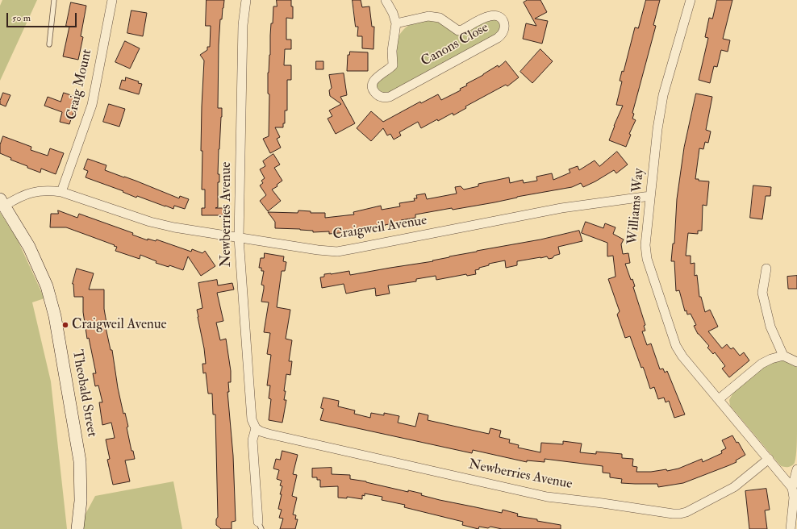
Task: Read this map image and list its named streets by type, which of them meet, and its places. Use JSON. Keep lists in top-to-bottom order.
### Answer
{
  "streets": {
    "street": [
      "Canons Close",
      "Craig Mount",
      "Williams Way",
      "Newberries Avenue",
      "Craigweil Avenue",
      "Theobald Street"
    ]
  },
  "crossings": [
    ["Craig Mount", "Craigweil Avenue"],
    ["Williams Way", "Newberries Avenue"],
    ["Williams Way", "Craigweil Avenue"],
    ["Newberries Avenue", "Craigweil Avenue"],
    ["Craigweil Avenue", "Theobald Street"]
  ],
  "places": ["Craigweil Avenue"],
  "scale_bar": "50 m"
}
